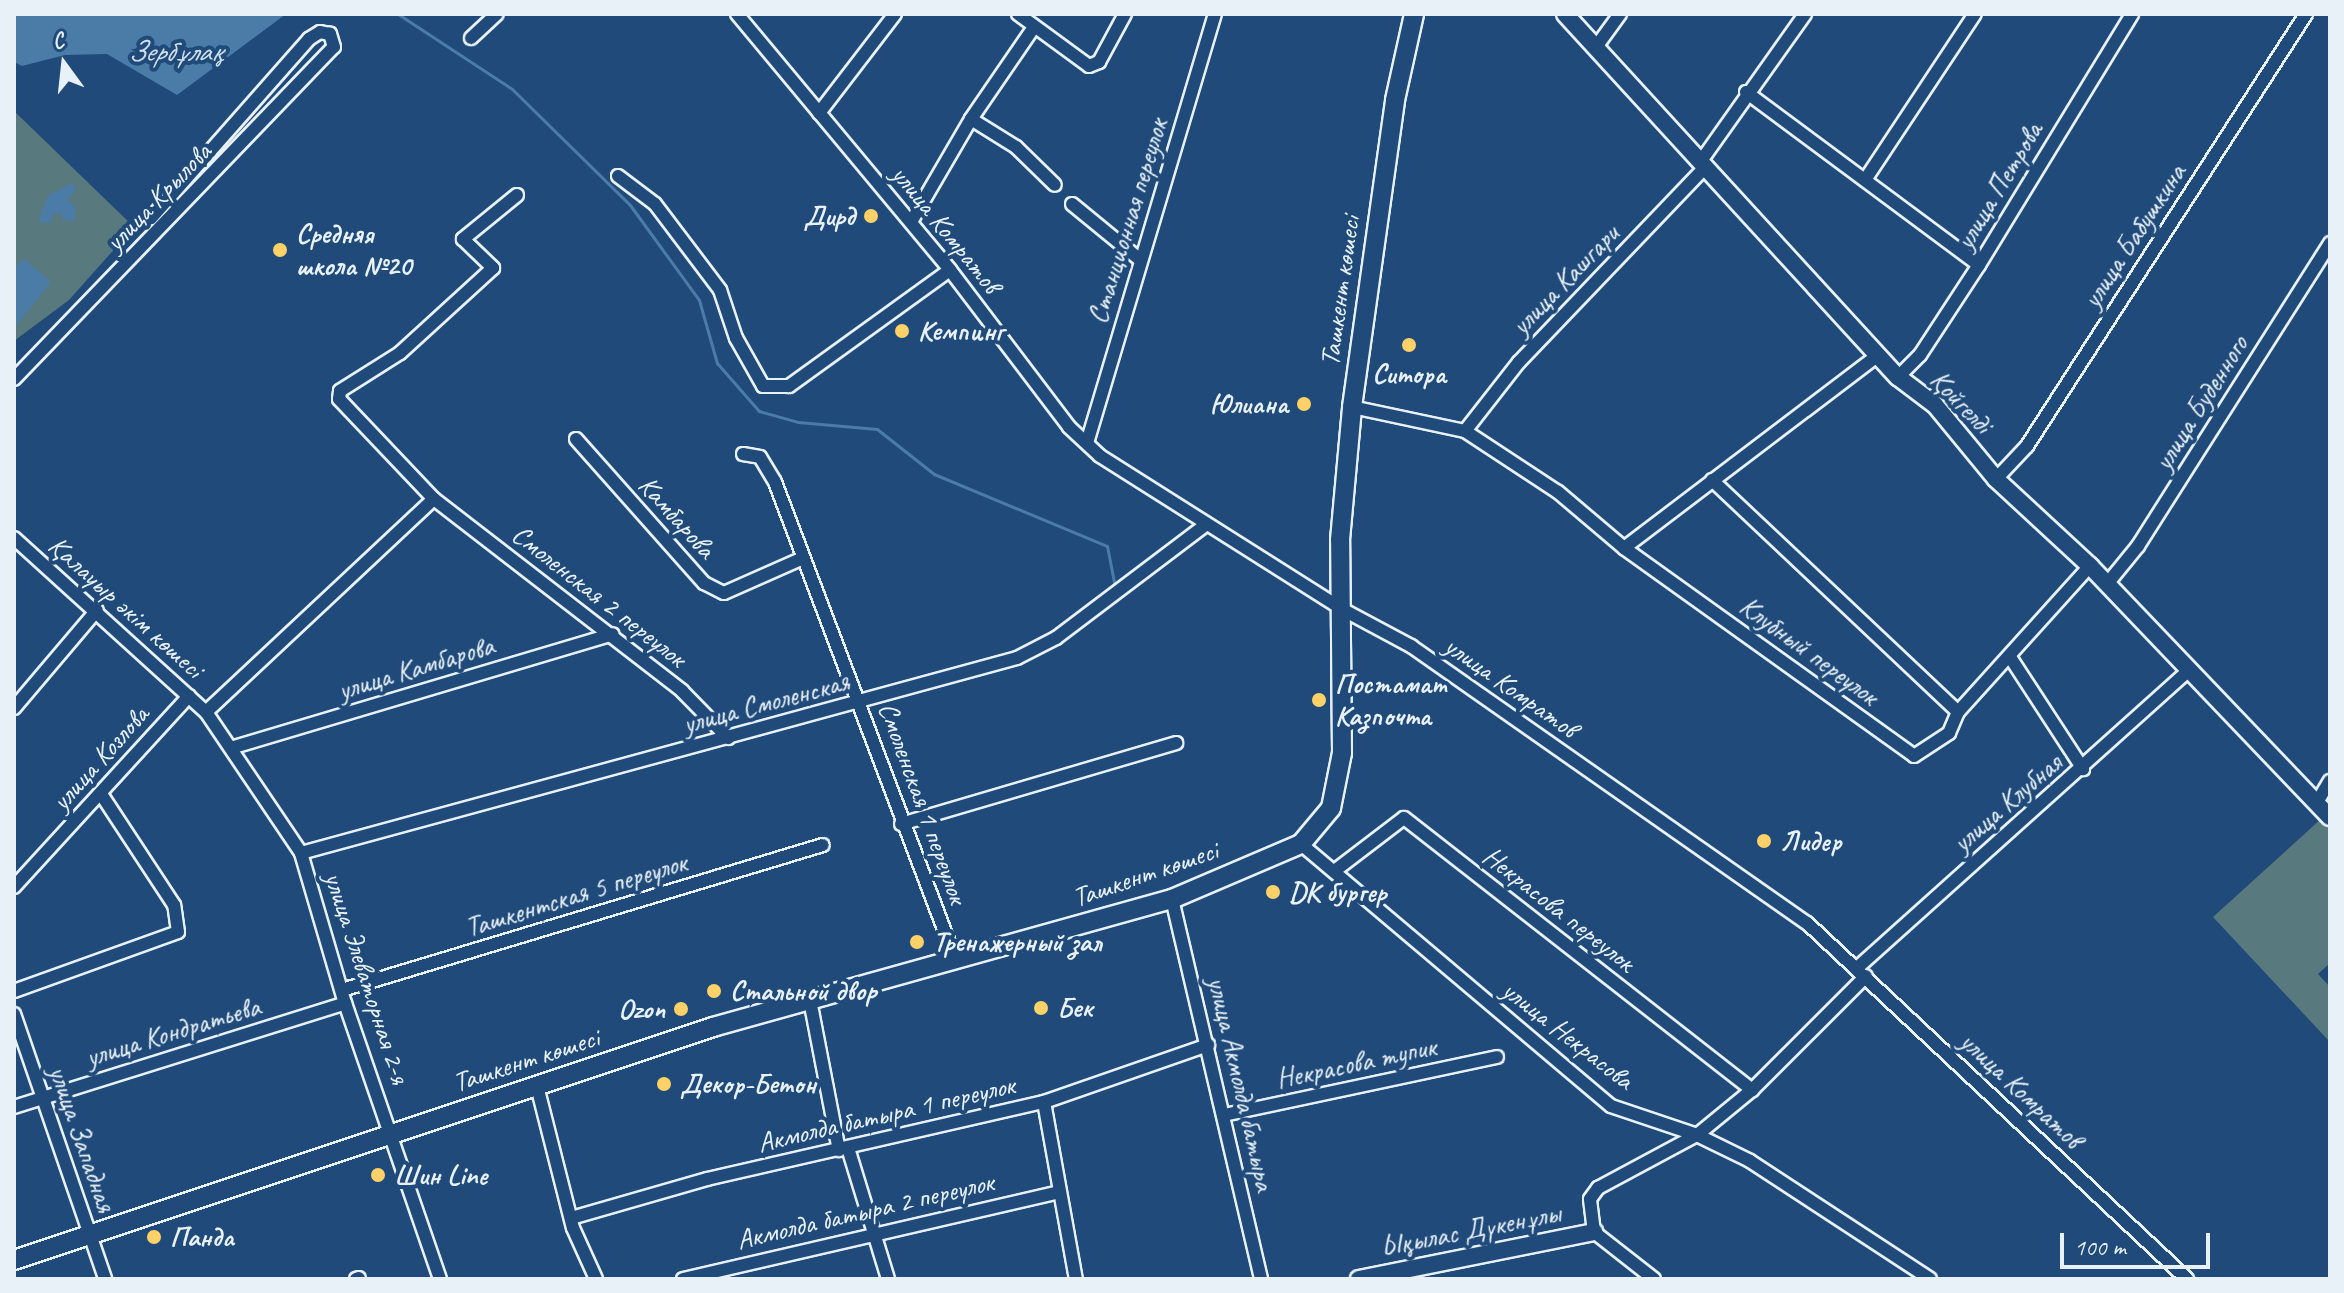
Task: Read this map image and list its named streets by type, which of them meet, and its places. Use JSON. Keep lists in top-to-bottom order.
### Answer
{
  "streets": {
    "main road": ["Ташкент көшесі"],
    "street": [
      "улица Петрова",
      "улица Крылова",
      "Станционная переулок",
      "улица Комратов",
      "улица Бабушкина",
      "улица Кашгари",
      "Қойгелді",
      "улица Буденного",
      "Камбарова",
      "Смоленская 2 переулок",
      "Қалауыр әкім көшесі",
      "Клубный переулок",
      "улица Камбарова",
      "улица Смоленская",
      "улица Козлова",
      "Смоленская 1 переулок",
      "улица Клубная",
      "Ташкентская 5 переулок",
      "Некрасова переулок",
      "улица Элеваторная 2-я",
      "улица Кондратьева",
      "улица Некрасова",
      "Некрасова тупик",
      "улица Акмолда батыра",
      "Акмолда батыра 1 переулок",
      "улица Западная",
      "Акмолда батыра 2 переулок",
      "Ықылас Дүкенұлы"
    ]
  },
  "crossings": [
    ["улица Петрова", "Қойгелді"],
    ["Станционная переулок", "улица Комратов"],
    ["улица Комратов", "Ташкент көшесі"],
    ["улица Комратов", "улица Смоленская"],
    ["улица Комратов", "улица Клубная"],
    ["улица Бабушкина", "Қойгелді"],
    ["улица Кашгари", "Қойгелді"],
    ["улица Кашгари", "Клубный переулок"],
    ["Ташкент көшесі", "Клубный переулок"],
    ["Ташкент көшесі", "Смоленская 1 переулок"],
    ["Ташкент көшесі", "улица Элеваторная 2-я"],
    ["Ташкент көшесі", "улица Некрасова"],
    ["Ташкент көшесі", "улица Акмолда батыра"],
    ["Ташкент көшесі", "улица Западная"],
    ["Қойгелді", "улица Буденного"],
    ["Қойгелді", "Клубный переулок"],
    ["Қойгелді", "улица Клубная"],
    ["Камбарова", "Смоленская 1 переулок"],
    ["Смоленская 2 переулок", "улица Камбарова"],
    ["Смоленская 2 переулок", "улица Смоленская"],
    ["Қалауыр әкім көшесі", "улица Козлова"],
    ["Қалауыр әкім көшесі", "улица Элеваторная 2-я"],
    ["улица Камбарова", "улица Элеваторная 2-я"],
    ["улица Смоленская", "Смоленская 1 переулок"],
    ["улица Смоленская", "улица Элеваторная 2-я"],
    ["улица Клубная", "Некрасова переулок"],
    ["улица Клубная", "улица Некрасова"],
    ["улица Клубная", "Ықылас Дүкенұлы"],
    ["Ташкентская 5 переулок", "улица Элеваторная 2-я"],
    ["Ташкентская 5 переулок", "улица Кондратьева"],
    ["Некрасова переулок", "улица Некрасова"],
    ["улица Элеваторная 2-я", "улица Кондратьева"],
    ["улица Кондратьева", "улица Западная"],
    ["Некрасова тупик", "улица Акмолда батыра"],
    ["улица Акмолда батыра", "Акмолда батыра 1 переулок"]
  ],
  "water": ["Зербұлақ"],
  "places": [
    "Дирд",
    "Средняя школа №20",
    "Кемпинг",
    "Ситора",
    "Юлиана",
    "Постамат Казпочта",
    "Лидер",
    "DK бургер",
    "Тренажерный зал",
    "Стальной двор",
    "Бек",
    "Ozon",
    "Декор-Бетон",
    "Шин Line",
    "Панда"
  ],
  "scale_bar": "100 m",
  "north": "top"
}
